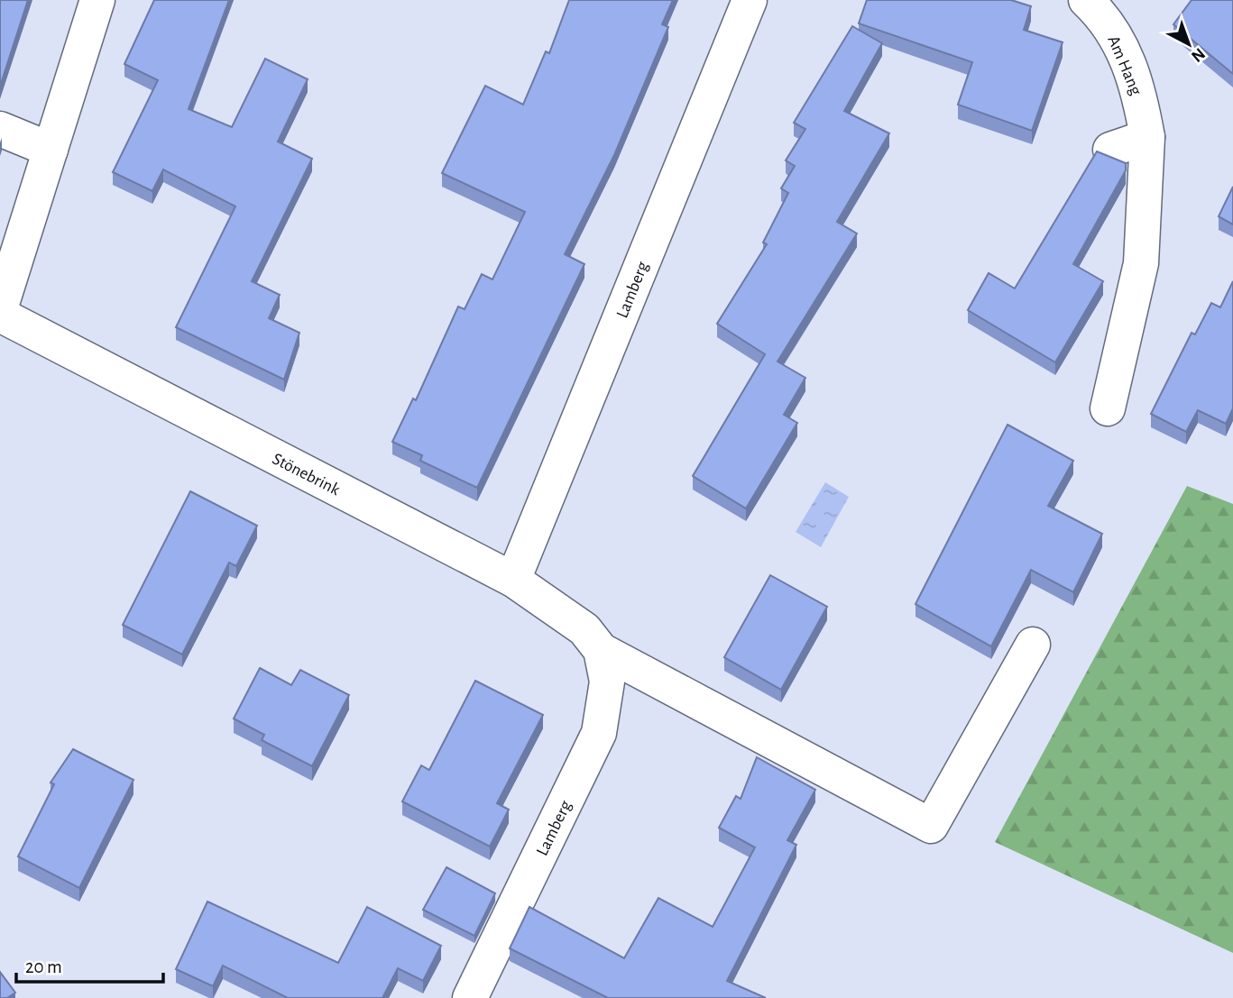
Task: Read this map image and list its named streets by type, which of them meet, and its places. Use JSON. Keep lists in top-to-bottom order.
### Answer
{
  "streets": {
    "street": ["Am Hang", "Lamberg", "Stönebrink"]
  },
  "crossings": [
    ["Lamberg", "Stönebrink"]
  ],
  "scale_bar": "20 m",
  "north": "bottom right"
}
